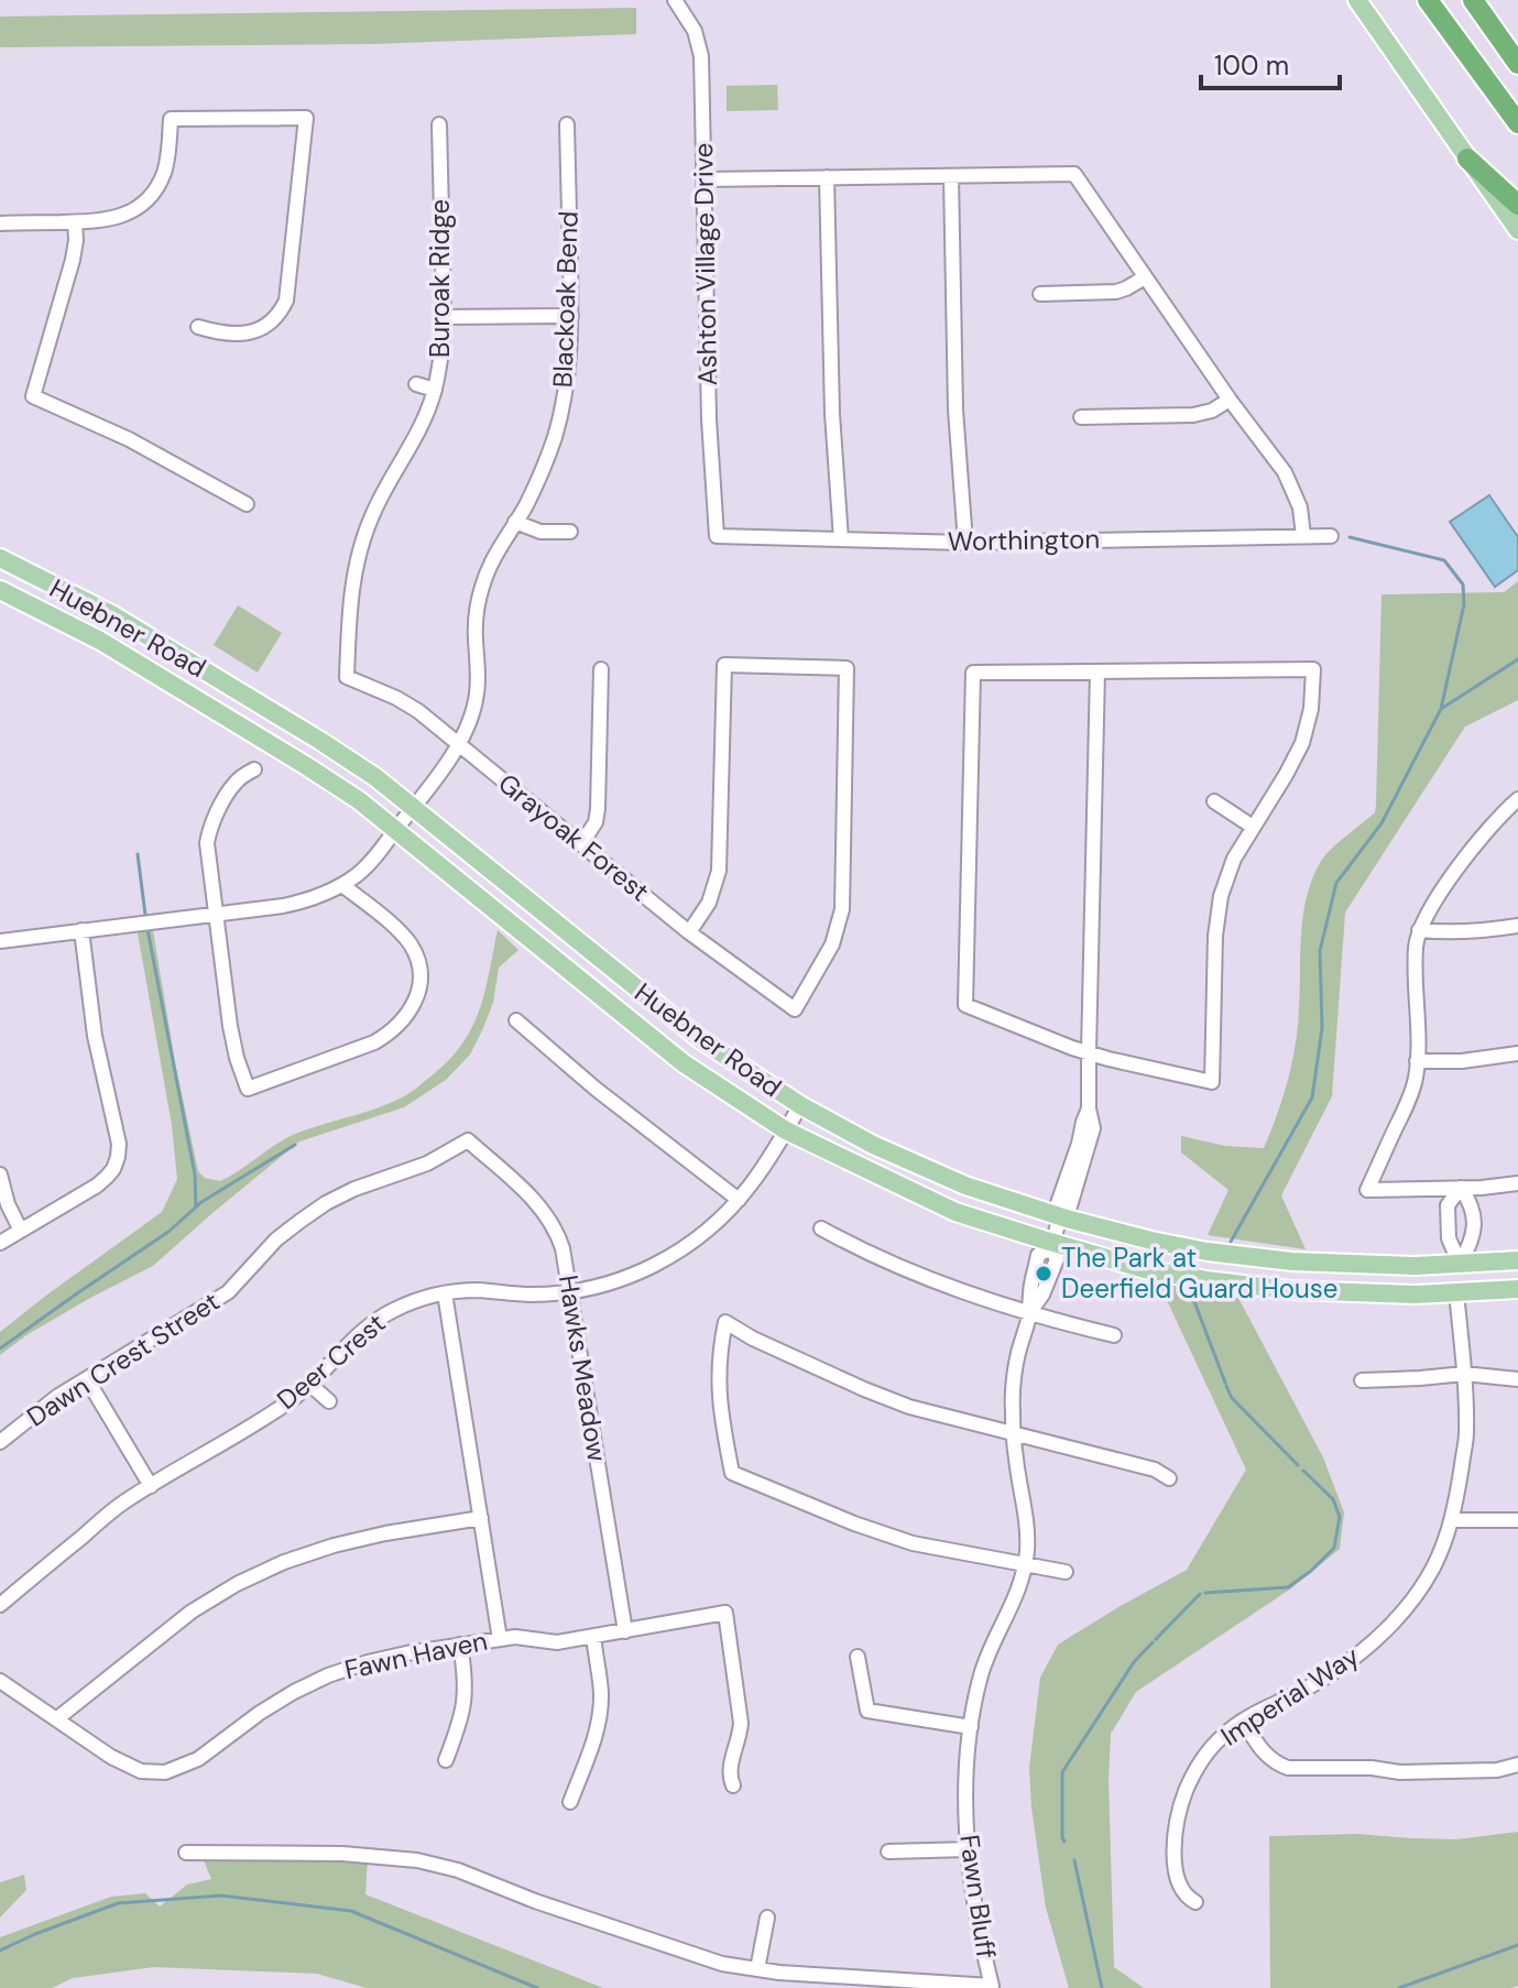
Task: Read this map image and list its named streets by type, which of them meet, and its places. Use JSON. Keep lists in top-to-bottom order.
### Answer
{
  "streets": {
    "main road": ["Huebner Road"],
    "street": [
      "Ashton Village Drive",
      "Buroak Ridge",
      "Blackoak Bend",
      "Worthington",
      "Grayoak Forest",
      "Dawn Crest Street",
      "Deer Crest",
      "Hawks Meadow",
      "Fawn Haven",
      "Imperial Way",
      "Fawn Bluff"
    ]
  },
  "crossings": [
    ["Ashton Village Drive", "Worthington"],
    ["Buroak Ridge", "Grayoak Forest"],
    ["Blackoak Bend", "Huebner Road"],
    ["Blackoak Bend", "Grayoak Forest"],
    ["Huebner Road", "Deer Crest"],
    ["Huebner Road", "Imperial Way"],
    ["Huebner Road", "Fawn Bluff"],
    ["Dawn Crest Street", "Hawks Meadow"],
    ["Deer Crest", "Hawks Meadow"],
    ["Hawks Meadow", "Fawn Haven"]
  ],
  "places": ["The Park at Deerfield Guard House"],
  "scale_bar": "100 m"
}
